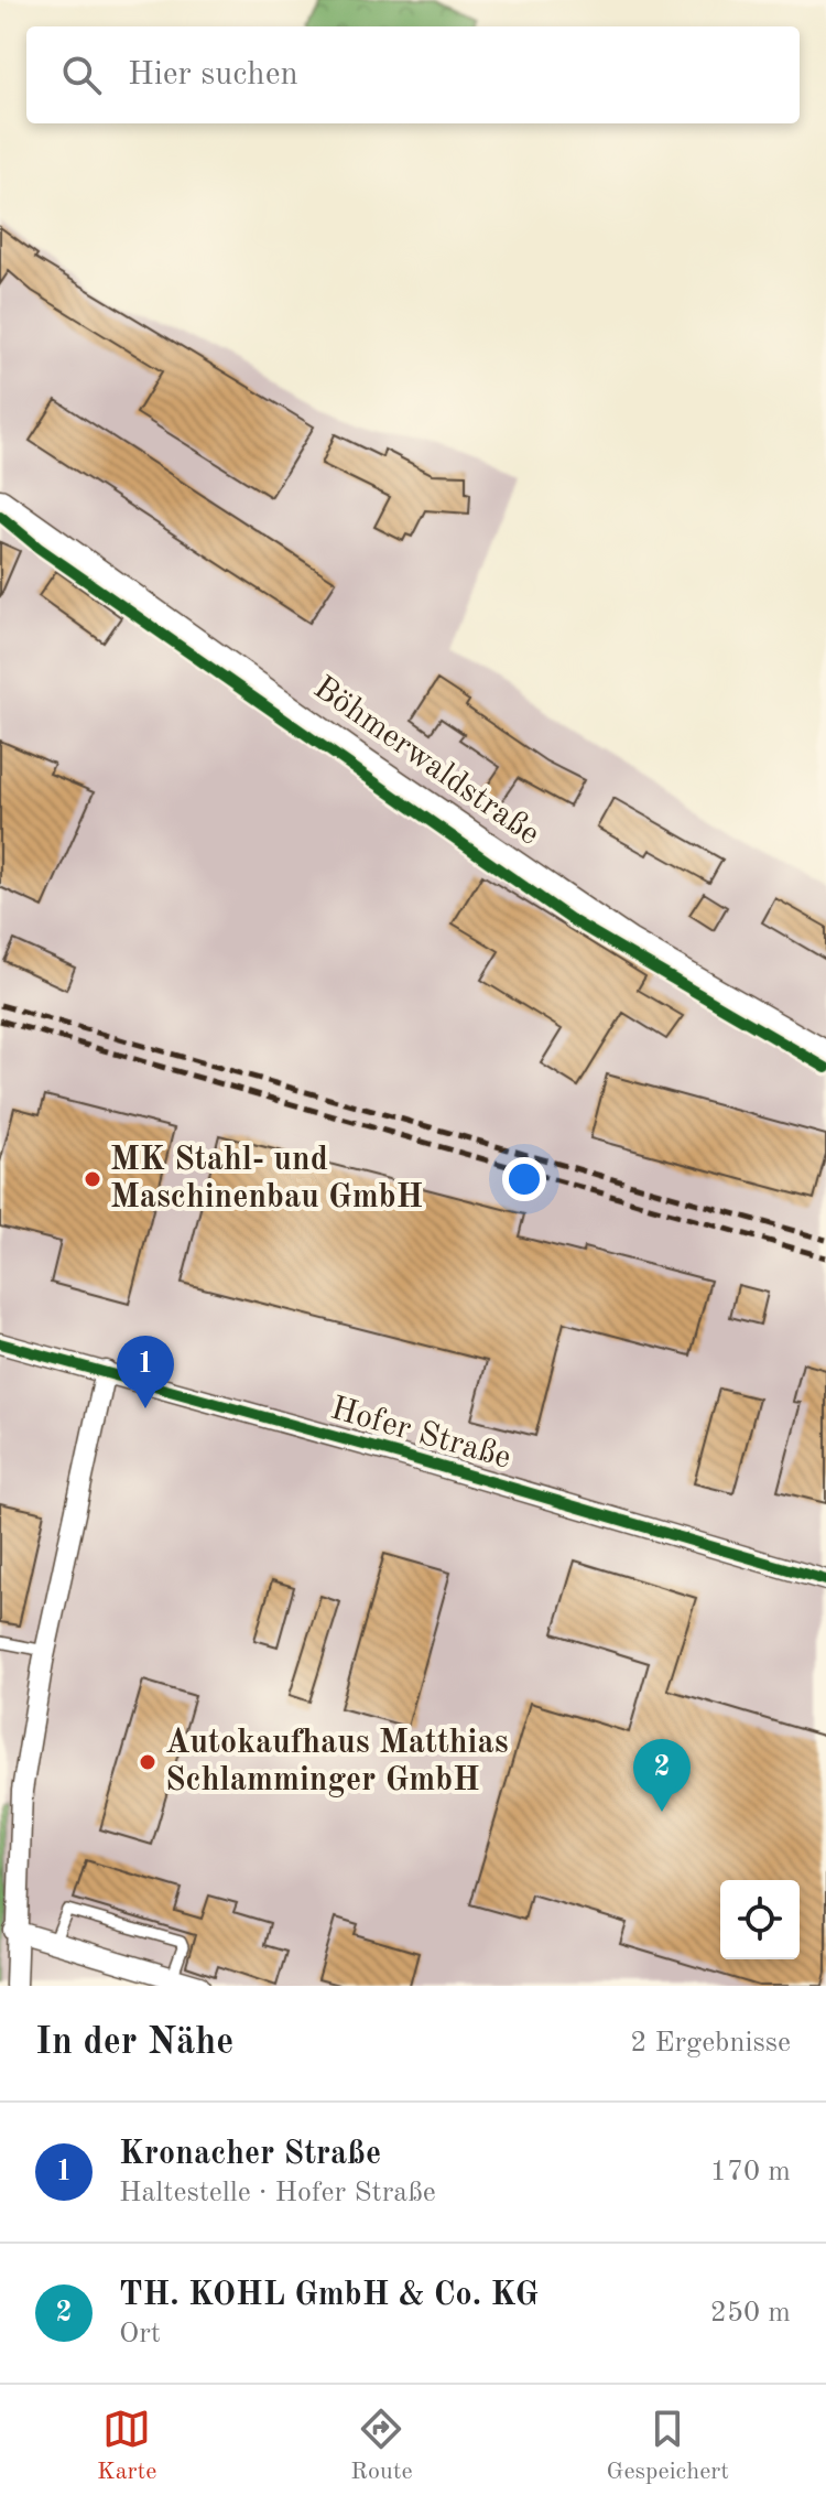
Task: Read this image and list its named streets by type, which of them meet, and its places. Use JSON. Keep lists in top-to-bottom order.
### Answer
{
  "streets": {
    "street": ["Böhmerwaldstraße", "Hofer Straße"]
  },
  "places": ["MK Stahl- und Maschinenbau GmbH", "Autokaufhaus Matthias Schlamminger GmbH"],
  "page": {
    "search": "Hier suchen",
    "pins": ["1", "2"],
    "heading": ["In der Nähe", "2 Ergebnisse"],
    "list": [
      {
        "mark": "1",
        "name": "Kronacher Straße",
        "note": "Haltestelle · Hofer Straße",
        "value": "170 m"
      },
      {
        "mark": "2",
        "name": "TH. KOHL GmbH & Co. KG",
        "note": "Ort",
        "value": "250 m"
      }
    ],
    "nav": ["Karte", "Route", "Gespeichert"]
  }
}
